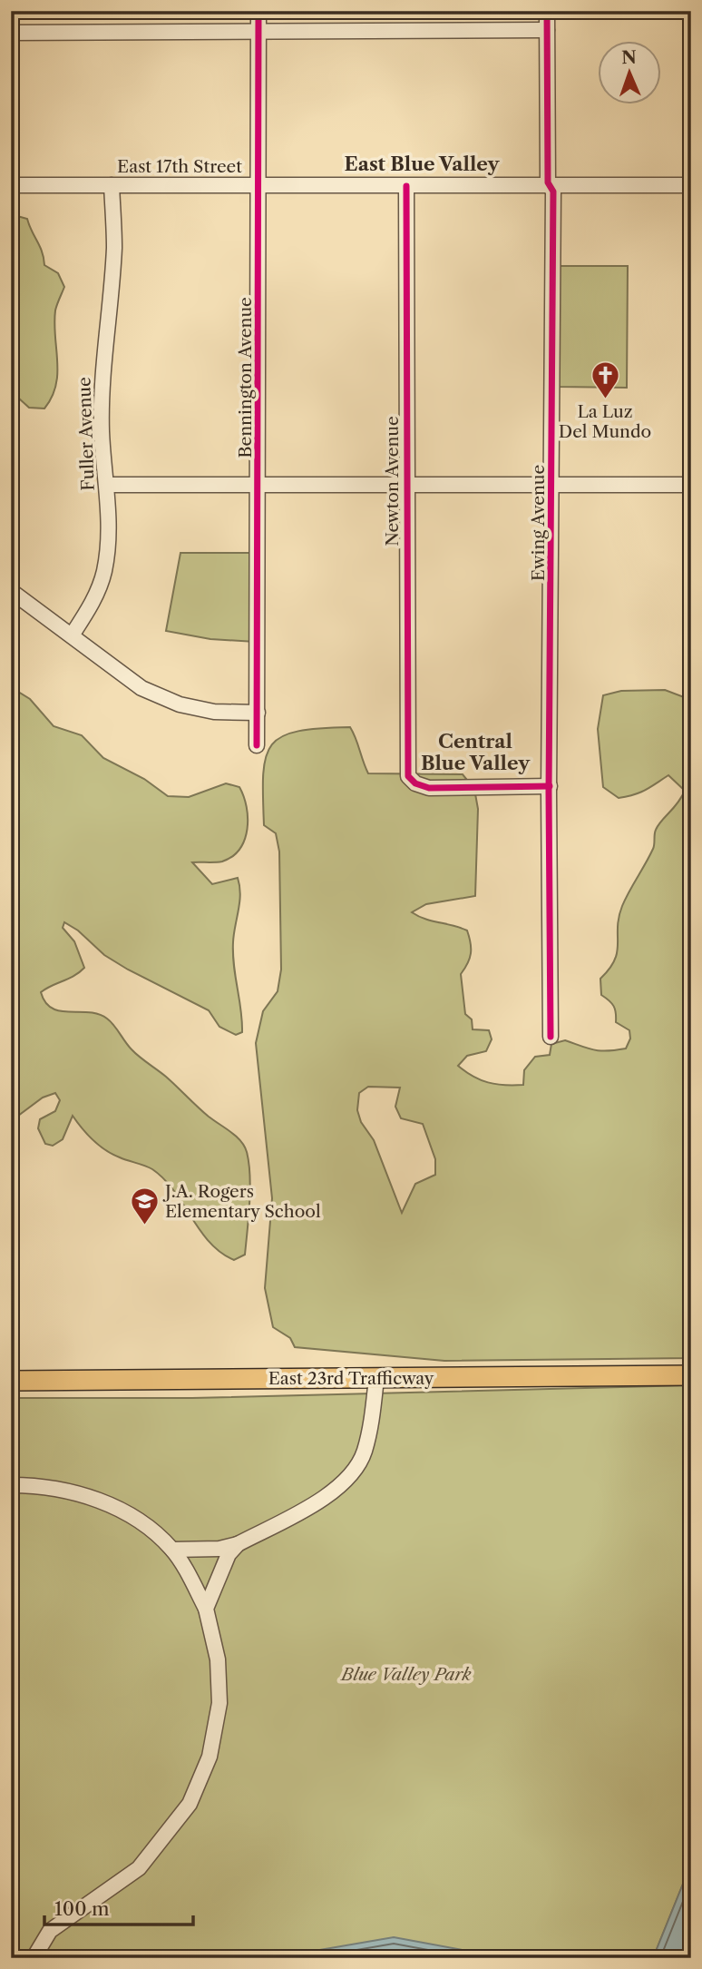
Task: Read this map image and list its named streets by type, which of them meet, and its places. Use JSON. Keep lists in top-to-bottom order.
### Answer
{
  "streets": {
    "main road": ["East 23rd Trafficway"],
    "street": [
      "East 17th Street",
      "Bennington Avenue",
      "Fuller Avenue",
      "Newton Avenue",
      "Ewing Avenue"
    ]
  },
  "crossings": [
    ["East 17th Street", "Bennington Avenue"],
    ["East 17th Street", "Fuller Avenue"],
    ["East 17th Street", "Newton Avenue"],
    ["East 17th Street", "Ewing Avenue"],
    ["Newton Avenue", "Ewing Avenue"]
  ],
  "districts": ["East Blue Valley", "Central Blue Valley"],
  "parks": ["Blue Valley Park"],
  "places": {
    "church": ["La Luz Del Mundo"],
    "school or university": ["J.A. Rogers Elementary School"]
  },
  "scale_bar": "100 m",
  "north": "top"
}
